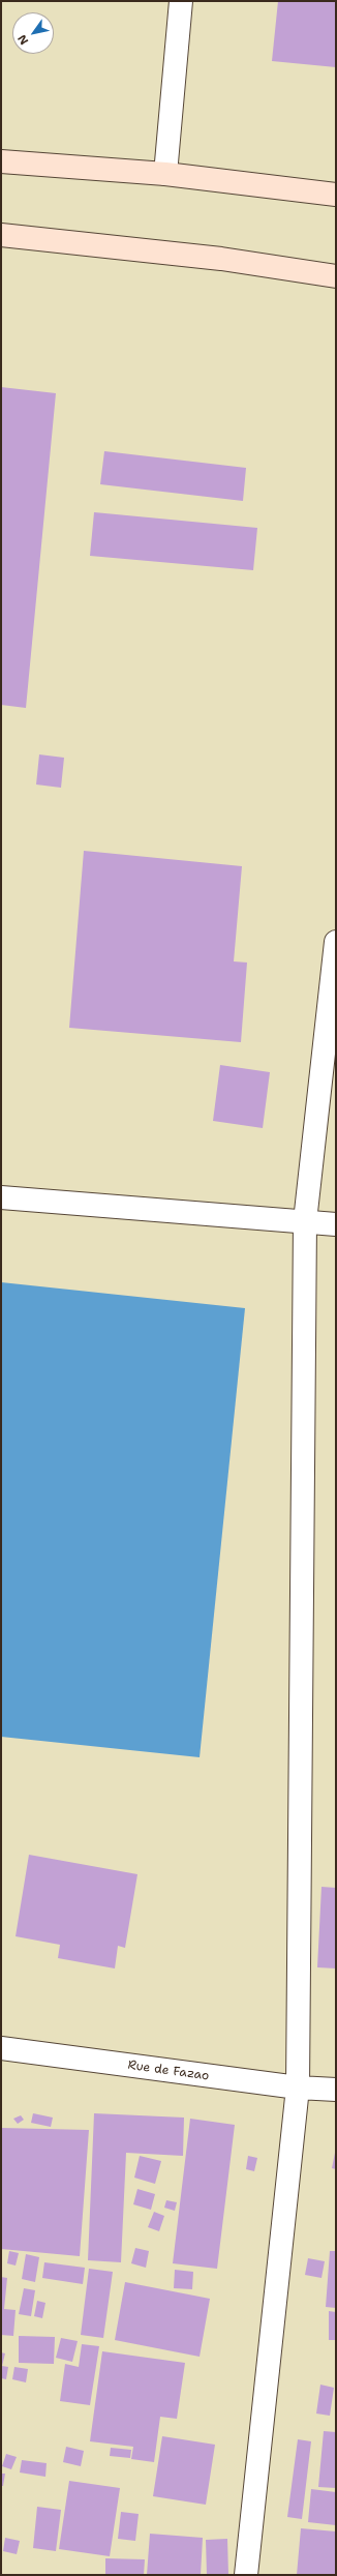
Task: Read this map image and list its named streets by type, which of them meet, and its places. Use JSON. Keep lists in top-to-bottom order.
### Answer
{
  "streets": {
    "street": ["Rue de Fazao"]
  },
  "north": "bottom left"
}
